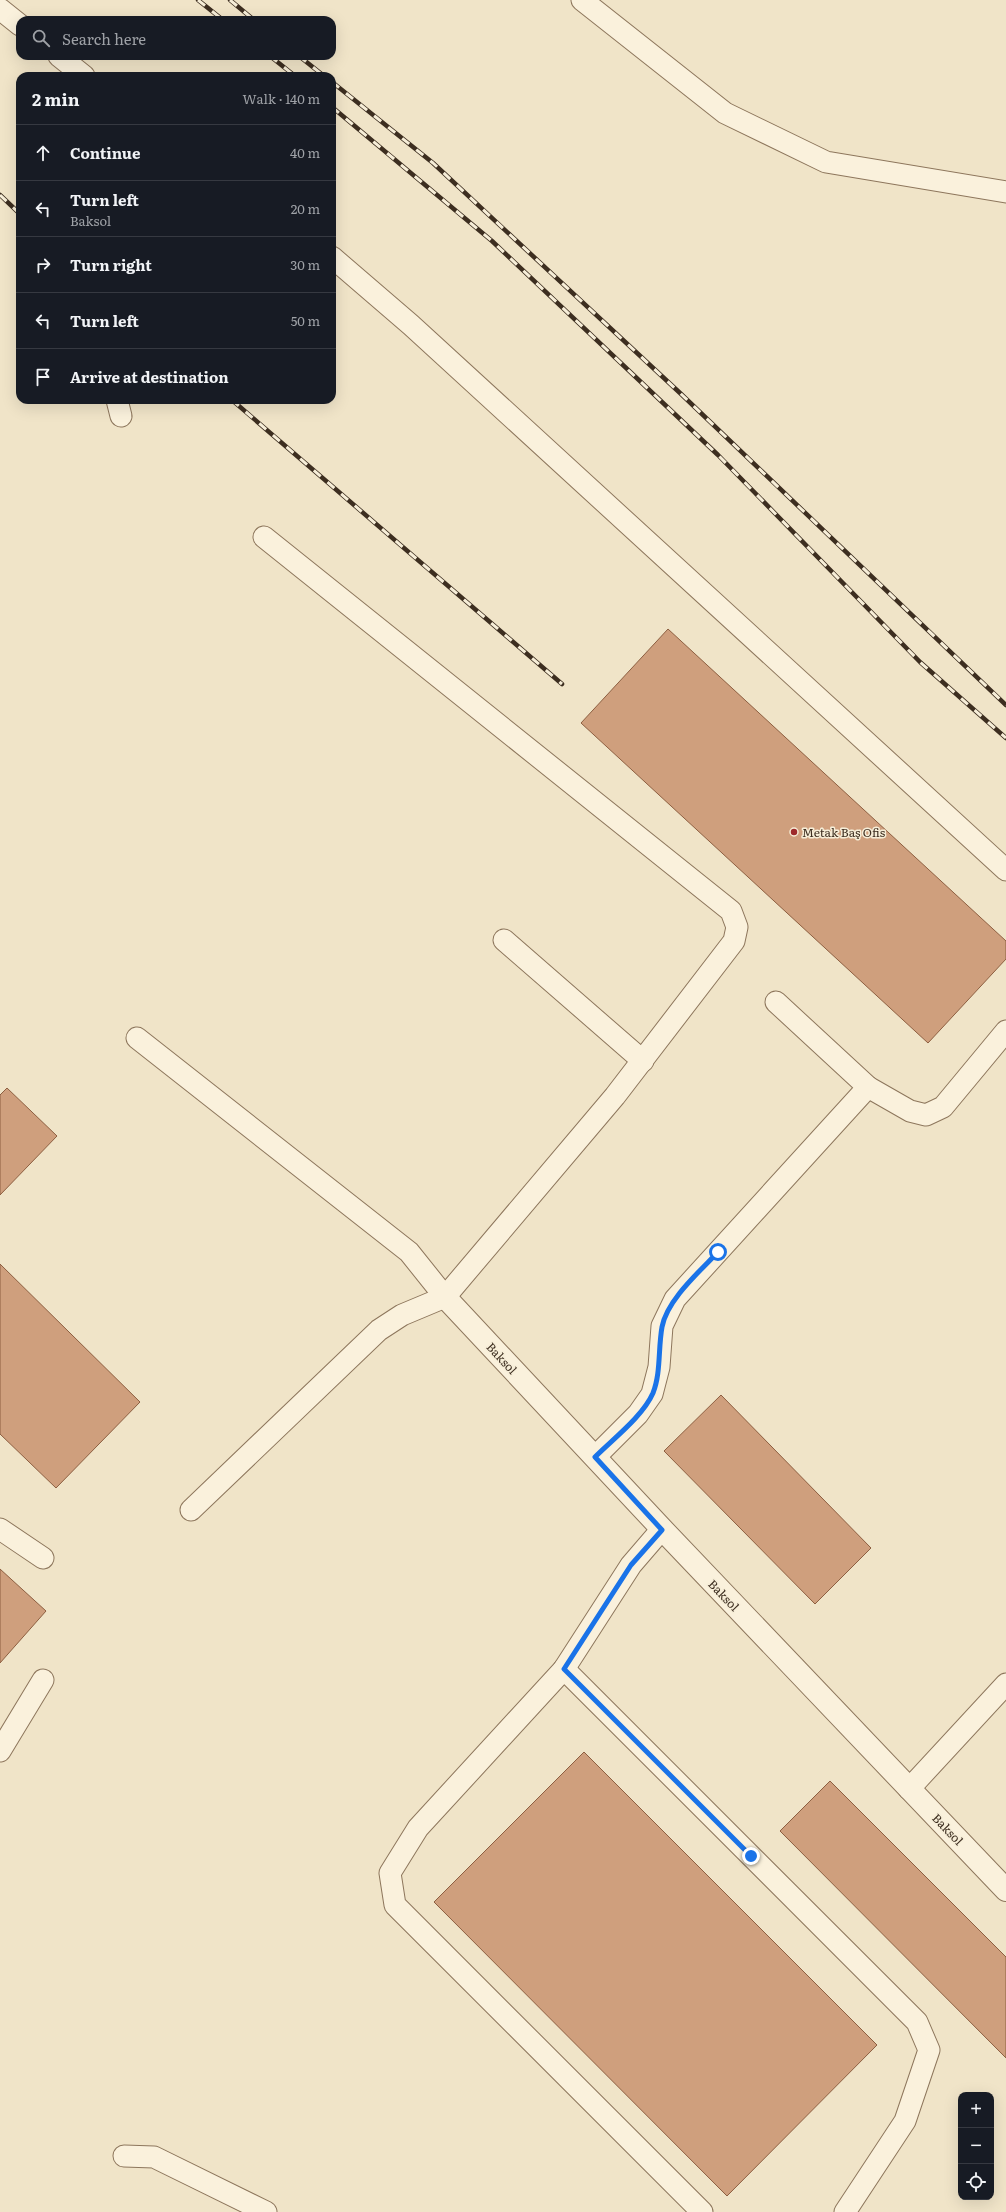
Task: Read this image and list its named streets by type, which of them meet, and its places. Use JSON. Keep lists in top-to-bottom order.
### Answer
{
  "streets": {
    "street": ["Baksol"]
  },
  "places": ["Metak Baş Ofis"],
  "page": {
    "search": "Search here",
    "heading": ["2 min", "Walk · 140 m"],
    "list": [
      ["Continue", "40 m"],
      ["Turn left", "Baksol", "20 m"],
      ["Turn right", "30 m"],
      ["Turn left", "50 m"],
      "Arrive at destination"
    ],
    "map_buttons": ["+", "−"]
  }
}
